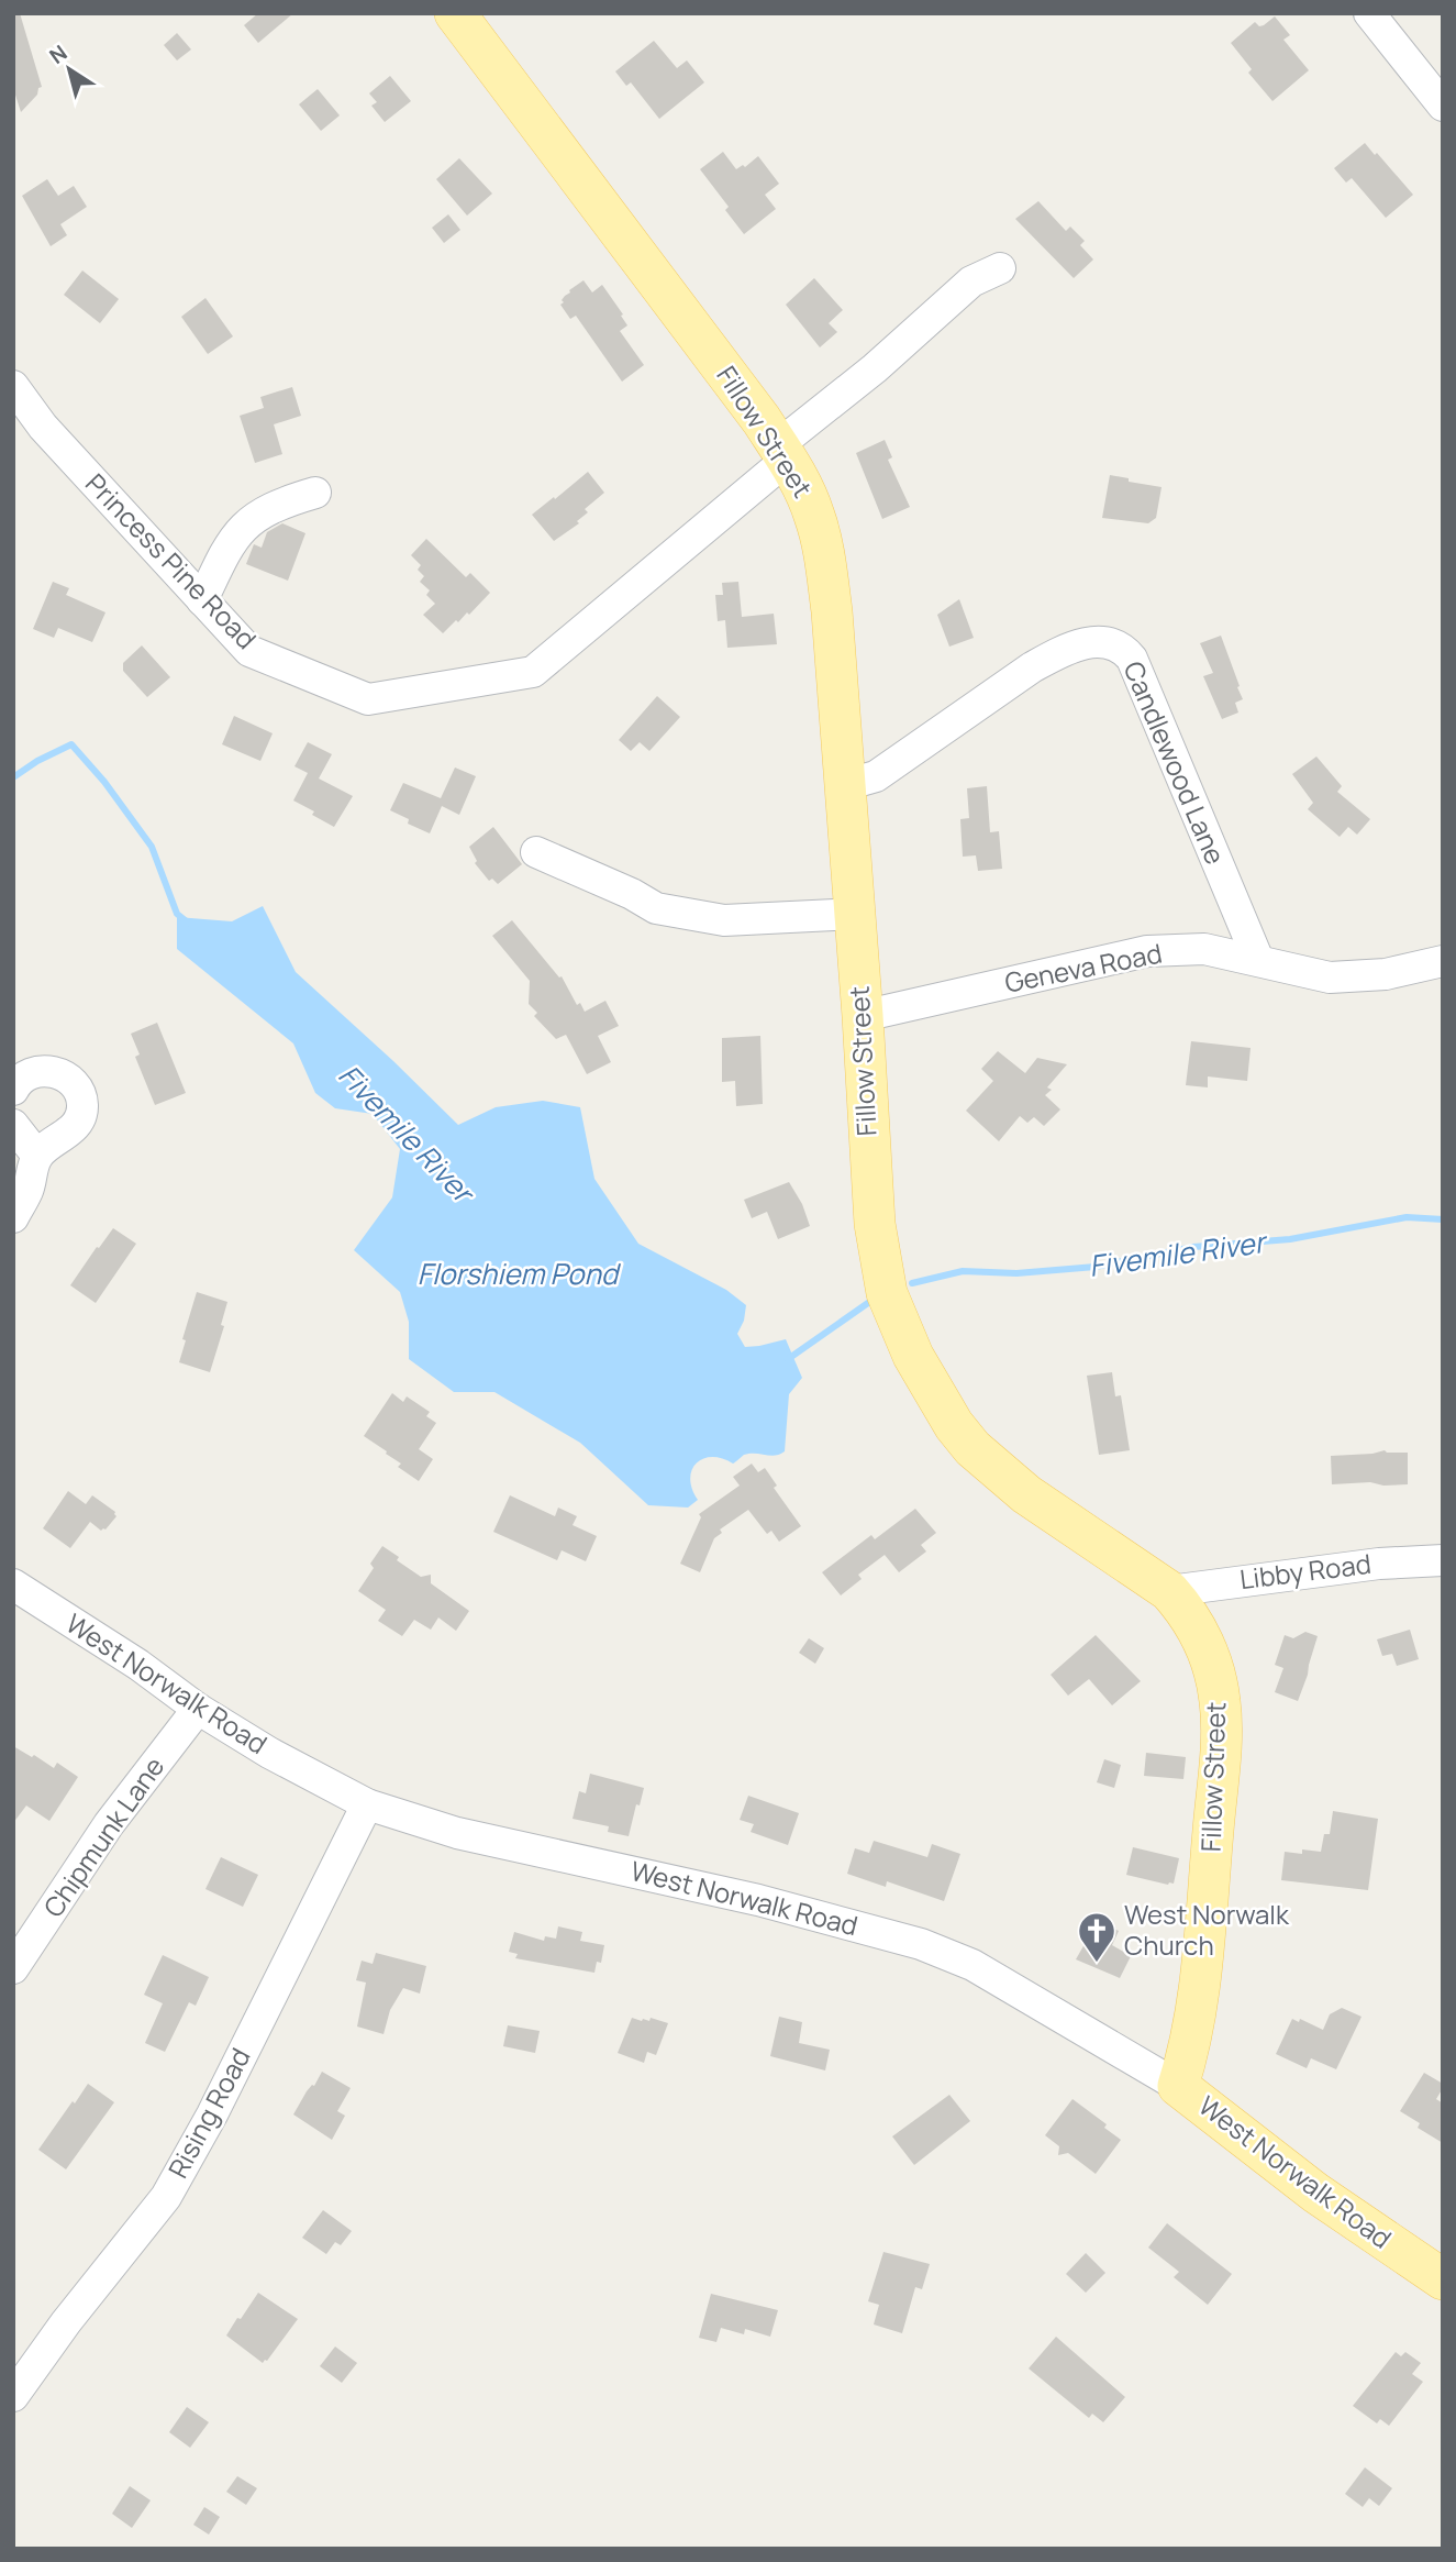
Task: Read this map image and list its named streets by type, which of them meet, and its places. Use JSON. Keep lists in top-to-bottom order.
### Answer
{
  "streets": {
    "main road": ["Fillow Street", "West Norwalk Road"],
    "street": [
      "Princess Pine Road",
      "Candlewood Lane",
      "Geneva Road",
      "Libby Road",
      "Chipmunk Lane",
      "Rising Road"
    ]
  },
  "crossings": [
    ["Fillow Street", "Princess Pine Road"],
    ["Fillow Street", "Candlewood Lane"],
    ["Fillow Street", "Geneva Road"],
    ["Fillow Street", "Libby Road"],
    ["Fillow Street", "West Norwalk Road"],
    ["Candlewood Lane", "Geneva Road"],
    ["West Norwalk Road", "Chipmunk Lane"],
    ["West Norwalk Road", "Rising Road"]
  ],
  "water": ["Fivemile River", "Florshiem Pond"],
  "places": {
    "church": ["West Norwalk Church"]
  },
  "north": "top left"
}
